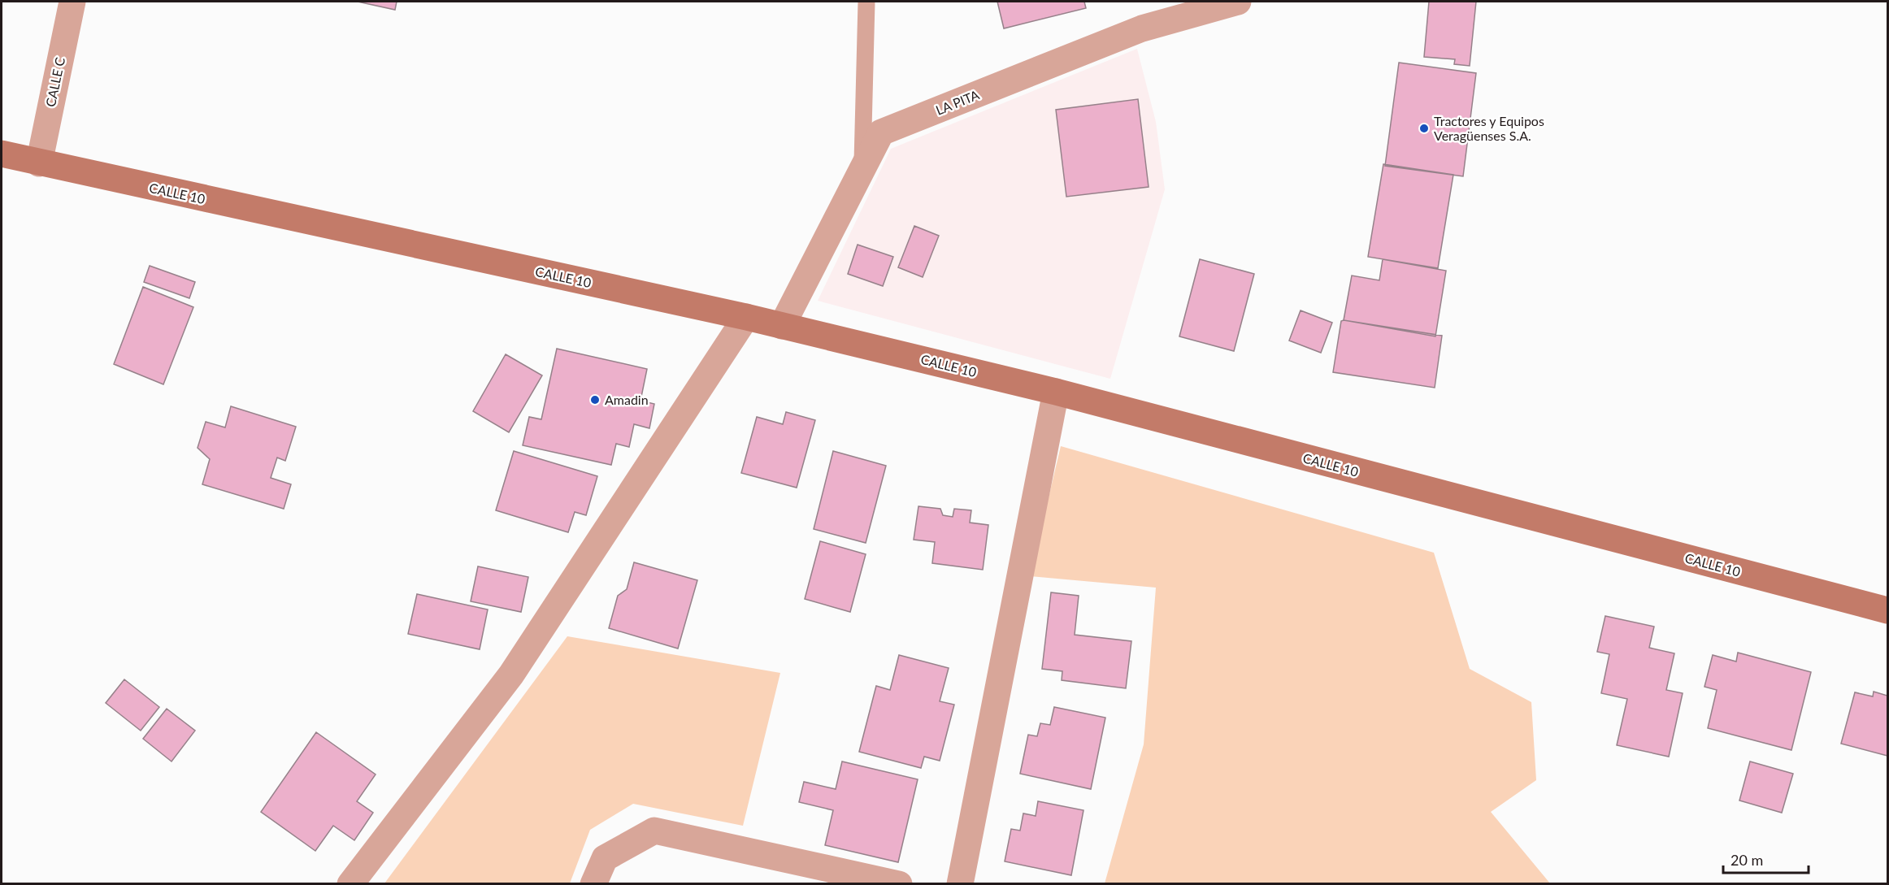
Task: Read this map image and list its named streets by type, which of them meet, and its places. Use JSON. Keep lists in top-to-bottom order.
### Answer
{
  "streets": {
    "main road": ["CALLE 10"],
    "street": ["CALLE C", "LA PITA"]
  },
  "crossings": [
    ["CALLE C", "CALLE 10"],
    ["LA PITA", "CALLE 10"]
  ],
  "places": ["Tractores y Equipos Veragüenses S.A.", "Amadin"],
  "scale_bar": "20 m"
}
